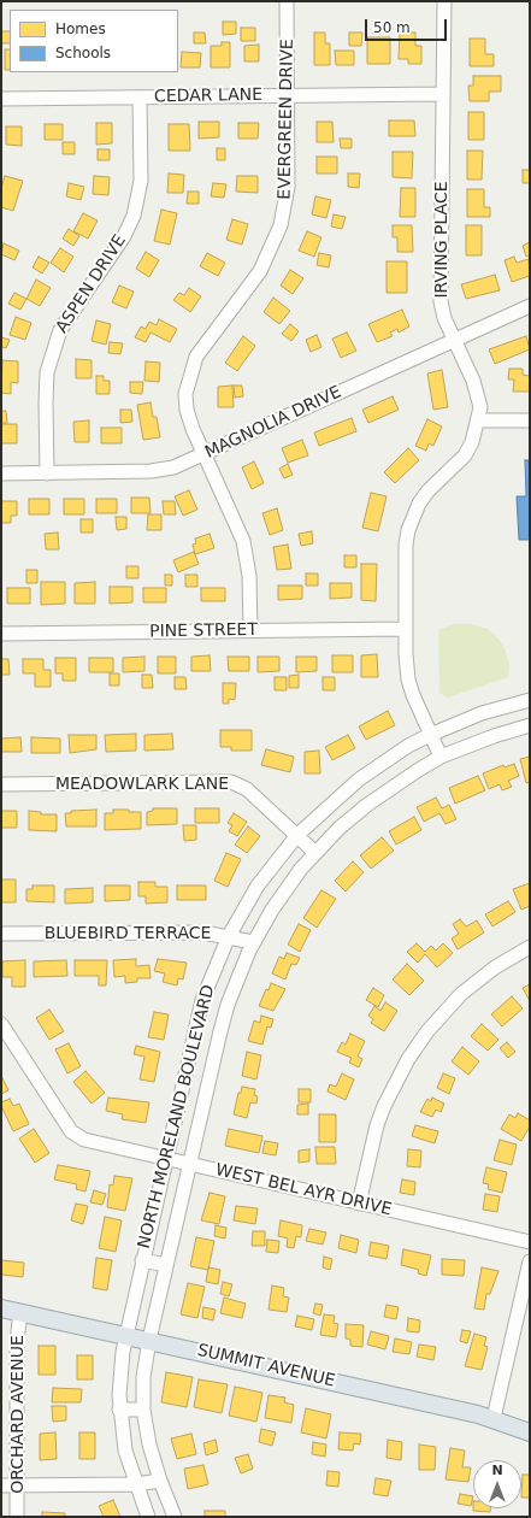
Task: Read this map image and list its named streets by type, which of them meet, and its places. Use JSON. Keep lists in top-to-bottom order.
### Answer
{
  "streets": {
    "main road": ["SUMMIT AVENUE"],
    "street": [
      "CEDAR LANE",
      "EVERGREEN DRIVE",
      "IRVING PLACE",
      "ASPEN DRIVE",
      "MAGNOLIA DRIVE",
      "PINE STREET",
      "MEADOWLARK LANE",
      "BLUEBIRD TERRACE",
      "NORTH MORELAND BOULEVARD",
      "WEST BEL AYR DRIVE",
      "ORCHARD AVENUE"
    ]
  },
  "crossings": [
    ["CEDAR LANE", "EVERGREEN DRIVE"],
    ["CEDAR LANE", "IRVING PLACE"],
    ["CEDAR LANE", "ASPEN DRIVE"],
    ["EVERGREEN DRIVE", "MAGNOLIA DRIVE"],
    ["EVERGREEN DRIVE", "PINE STREET"],
    ["IRVING PLACE", "MAGNOLIA DRIVE"],
    ["IRVING PLACE", "PINE STREET"],
    ["IRVING PLACE", "NORTH MORELAND BOULEVARD"],
    ["ASPEN DRIVE", "MAGNOLIA DRIVE"],
    ["MEADOWLARK LANE", "NORTH MORELAND BOULEVARD"],
    ["BLUEBIRD TERRACE", "NORTH MORELAND BOULEVARD"],
    ["NORTH MORELAND BOULEVARD", "WEST BEL AYR DRIVE"],
    ["NORTH MORELAND BOULEVARD", "SUMMIT AVENUE"],
    ["SUMMIT AVENUE", "ORCHARD AVENUE"]
  ],
  "legend": ["Homes", "Schools"],
  "scale_bar": "50 m",
  "north": "top"
}
